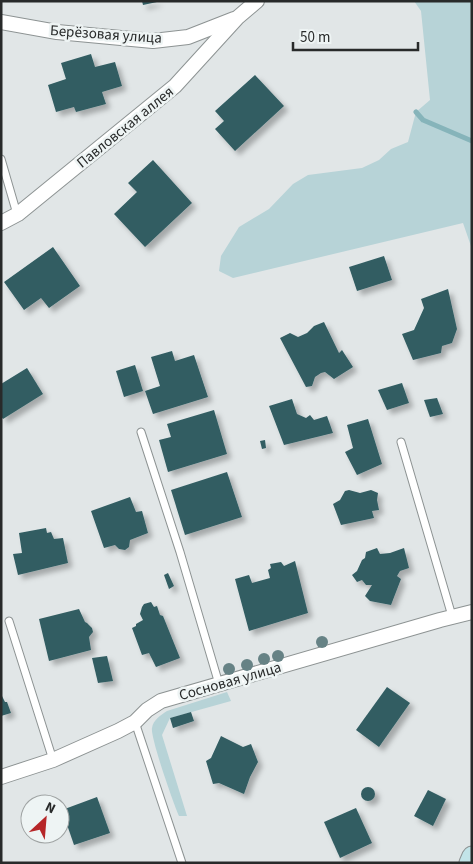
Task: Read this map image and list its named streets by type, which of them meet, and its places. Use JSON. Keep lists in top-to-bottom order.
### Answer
{
  "streets": {
    "street": ["Берёзовая улица", "Павловская аллея", "Сосновая улица"]
  },
  "crossings": [
    ["Берёзовая улица", "Павловская аллея"]
  ],
  "scale_bar": "50 m",
  "north": "top right"
}
